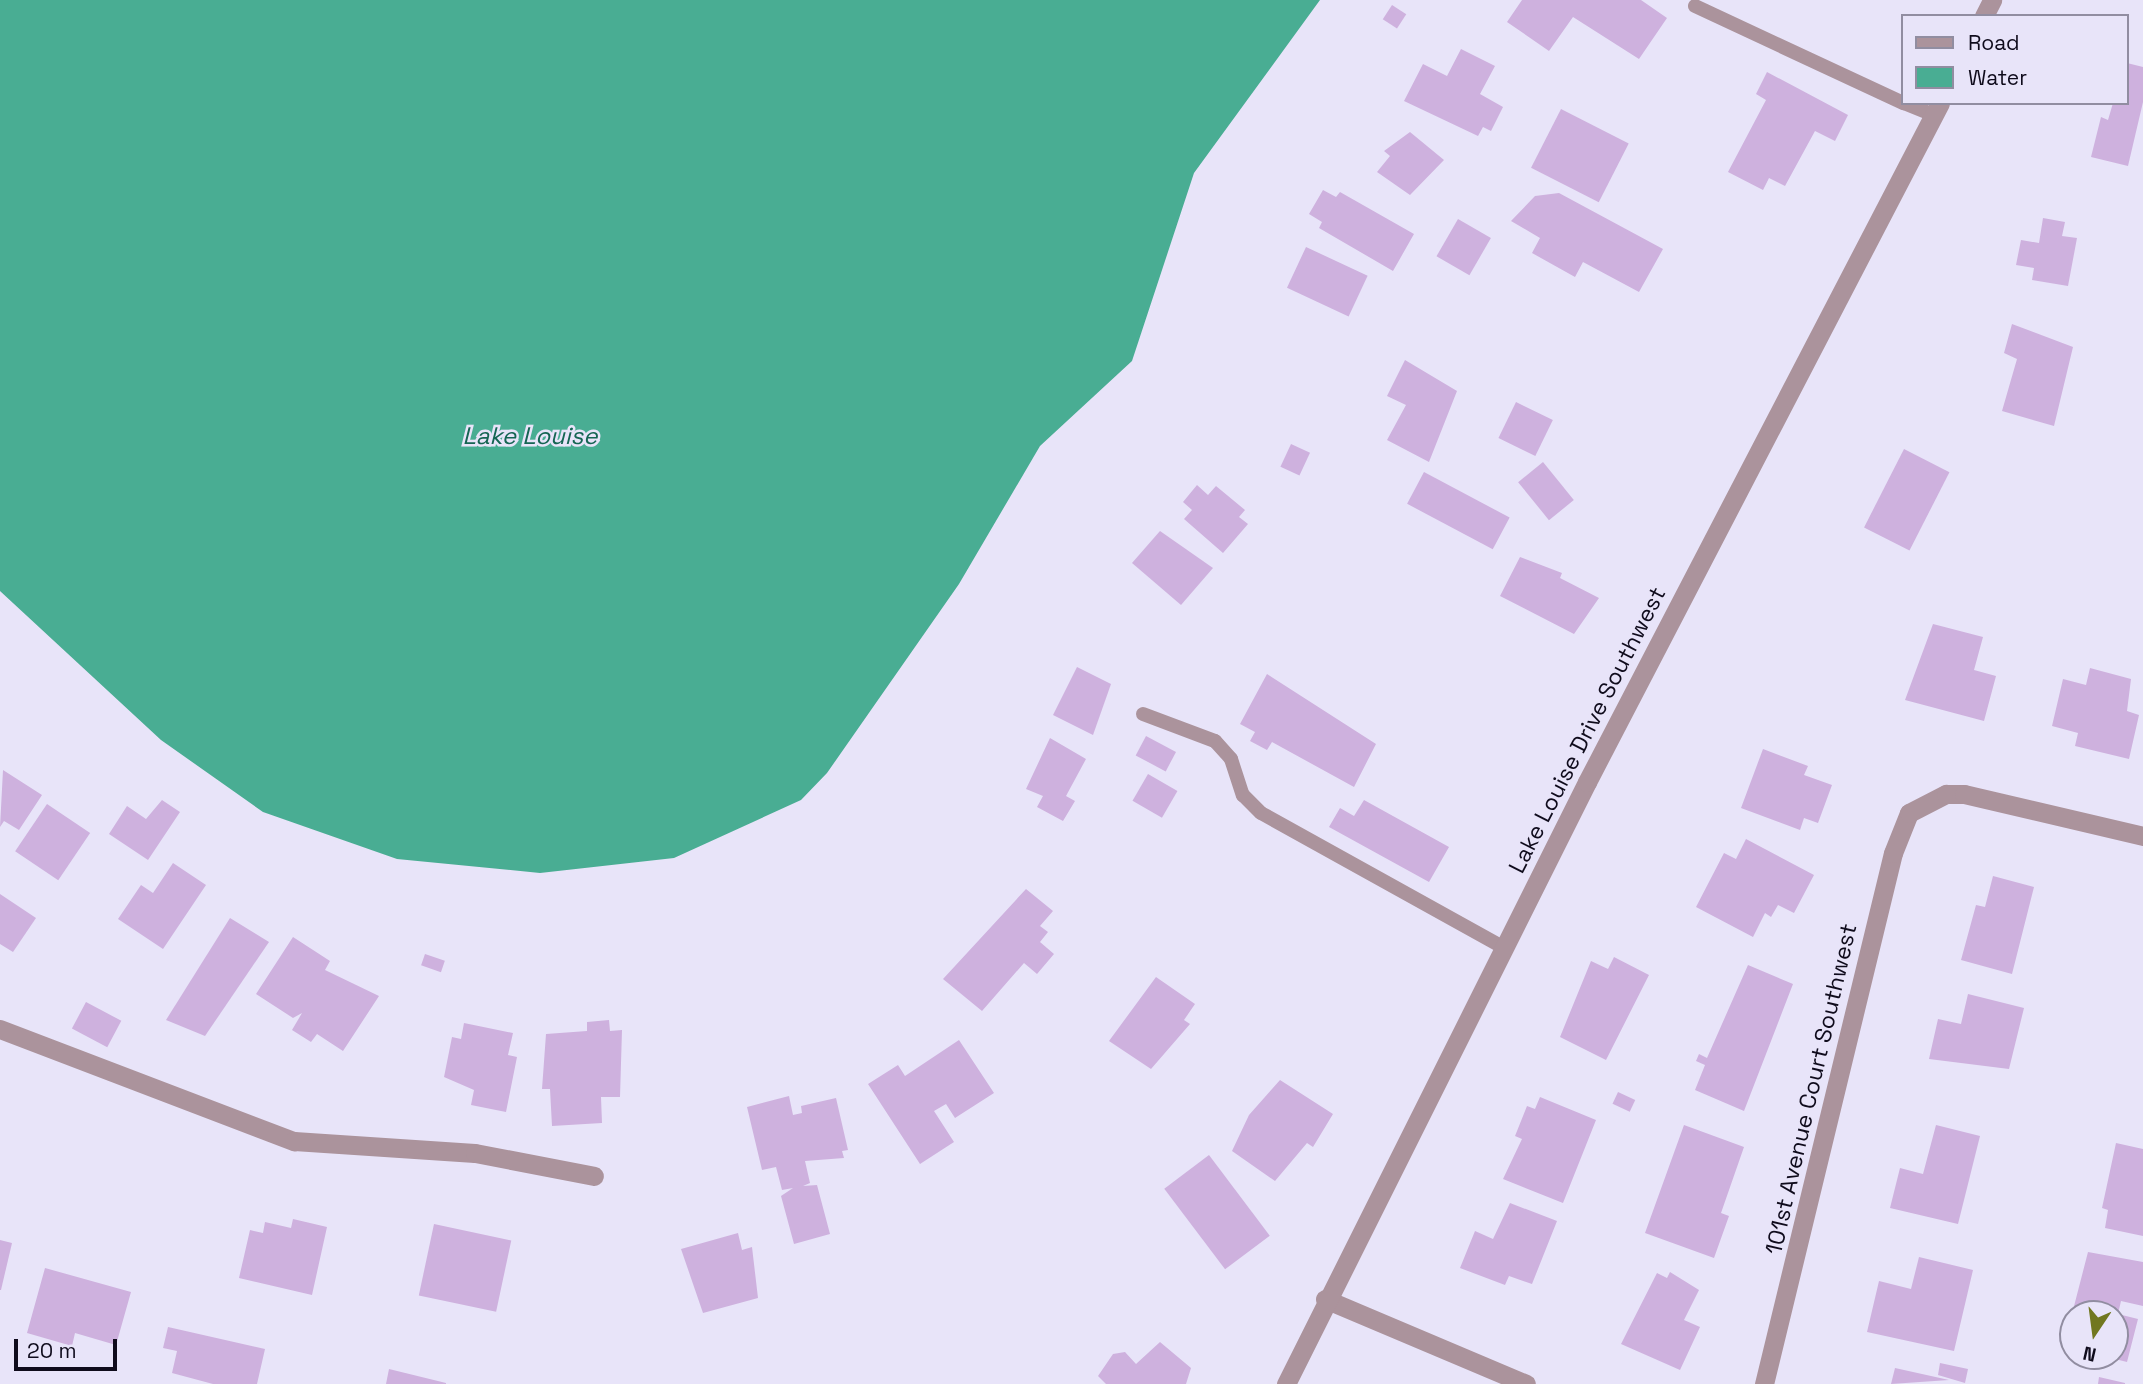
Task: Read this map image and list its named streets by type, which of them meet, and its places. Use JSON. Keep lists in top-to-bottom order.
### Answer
{
  "streets": {
    "street": ["Lake Louise Drive Southwest", "101st Avenue Court Southwest"]
  },
  "water": ["Lake Louise"],
  "legend": ["Road", "Water"],
  "scale_bar": "20 m",
  "north": "bottom"
}
